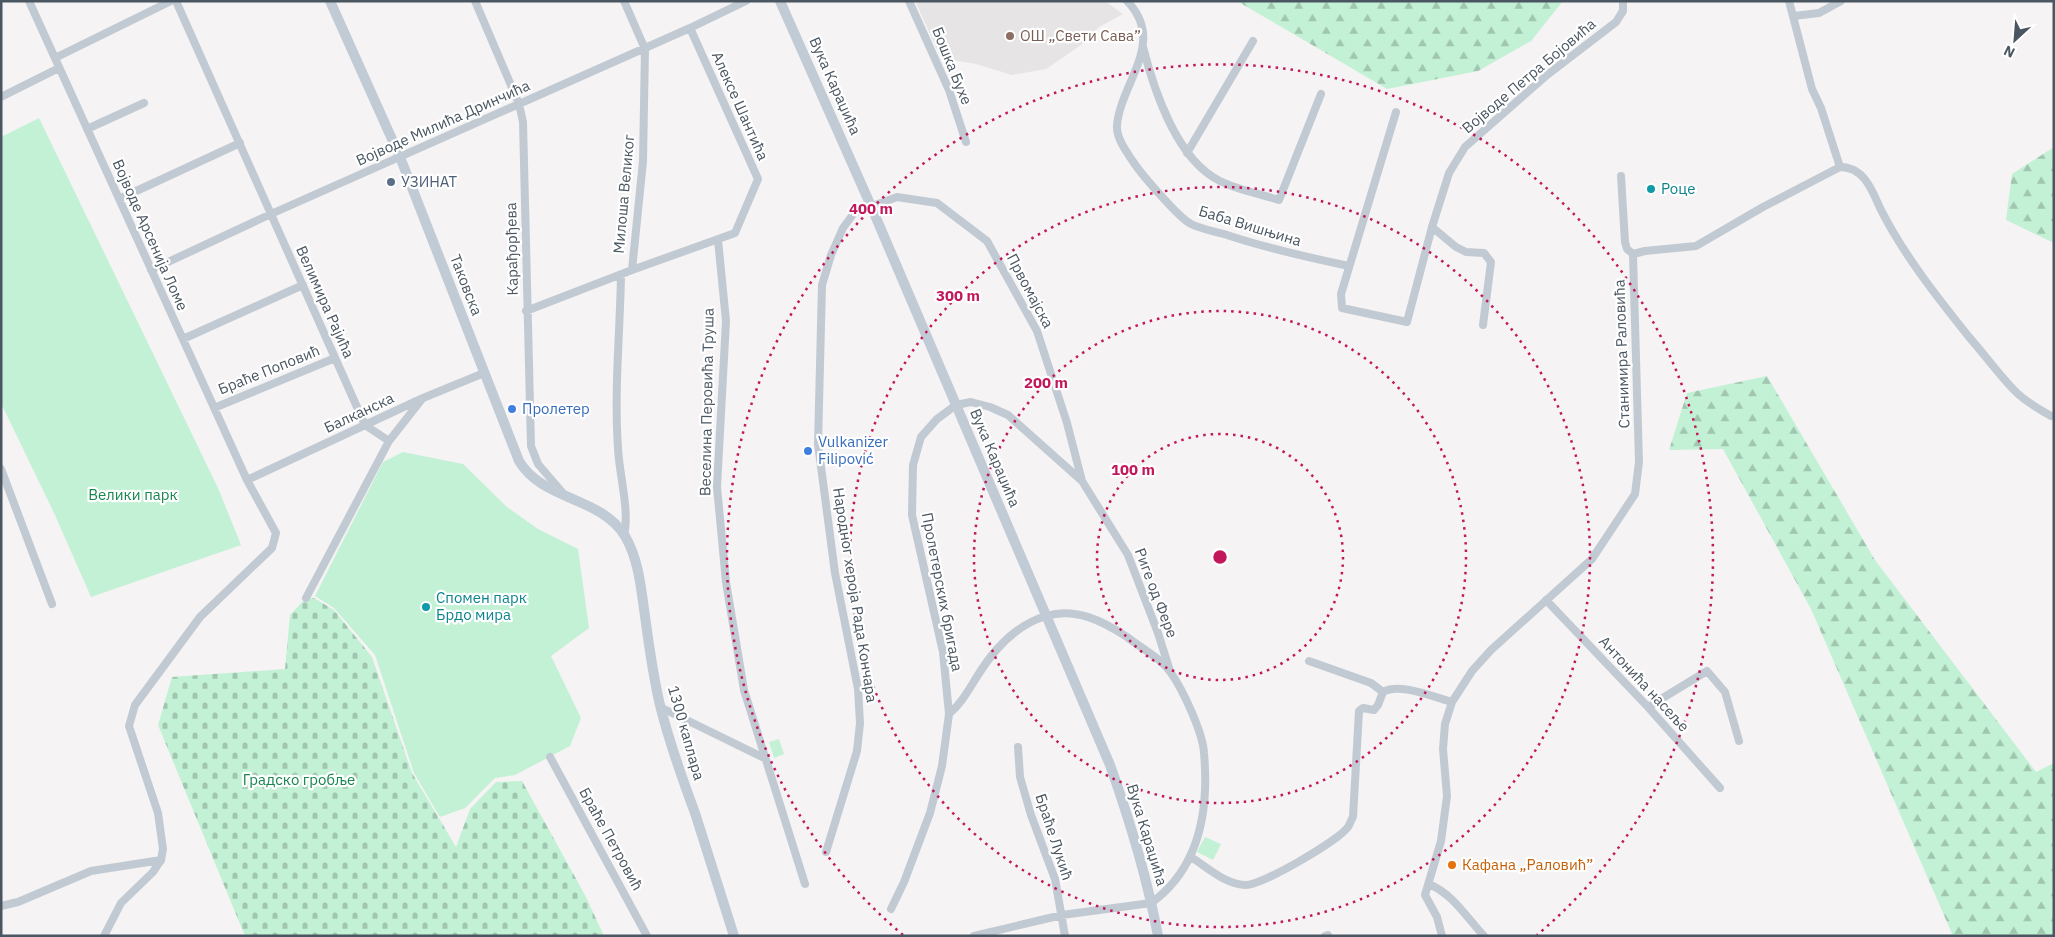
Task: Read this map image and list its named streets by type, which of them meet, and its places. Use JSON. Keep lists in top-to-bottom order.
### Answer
{
  "streets": {
    "street": [
      "Бошка Бухе",
      "Војводе Петра Бојовића",
      "Вука Караџића",
      "Алексе Шантића",
      "Војводе Милића Дринчића",
      "Милоша Великог",
      "Баба Вишњина",
      "Војводе Арсенија Ломе",
      "Карађорђева",
      "Таковска",
      "Првомајска",
      "Велимира Рајића",
      "Станимира Раловића",
      "Браће Поповић",
      "Веселина Перовића Труша",
      "Балканска",
      "Пролетерских бригада",
      "Риге од Фере",
      "Народног хероја Рада Кончара",
      "Антонића насеље",
      "1300 каплара",
      "Браће Лукић",
      "Браће Петровић"
    ]
  },
  "crossings": [
    ["Војводе Петра Бојовића", "Баба Вишњина"],
    ["Вука Караџића", "Првомајска"],
    ["Вука Караџића", "Пролетерских бригада"],
    ["Вука Караџића", "Риге од Фере"],
    ["Вука Караџића", "Народног хероја Рада Кончара"],
    ["Алексе Шантића", "Војводе Милића Дринчића"],
    ["Алексе Шантића", "Милоша Великог"],
    ["Алексе Шантића", "Веселина Перовића Труша"],
    ["Војводе Милића Дринчића", "Милоша Великог"],
    ["Војводе Милића Дринчића", "Војводе Арсенија Ломе"],
    ["Војводе Милића Дринчића", "Карађорђева"],
    ["Војводе Милића Дринчића", "Таковска"],
    ["Војводе Милића Дринчића", "Велимира Рајића"],
    ["Милоша Великог", "Таковска"],
    ["Милоша Великог", "1300 каплара"],
    ["Војводе Арсенија Ломе", "Браће Поповић"],
    ["Војводе Арсенија Ломе", "Балканска"],
    ["Карађорђева", "Таковска"],
    ["Таковска", "Балканска"],
    ["Таковска", "1300 каплара"],
    ["Првомајска", "Риге од Фере"],
    ["Првомајска", "Народног хероја Рада Кончара"],
    ["Велимира Рајића", "Браће Поповић"],
    ["Велимира Рајића", "Балканска"],
    ["Станимира Раловића", "Антонића насеље"],
    ["Пролетерских бригада", "Риге од Фере"]
  ],
  "parks": ["Велики парк", "Градско гробље"],
  "places": [
    "ОШ „Свети Сава”",
    "УЗИНАТ",
    "Роце",
    "Пролетер",
    "Vulkanizer Filipović",
    "Спомен парк Брдо мира",
    "Кафана „Раловић”"
  ],
  "north": "bottom left",
  "rings": [
    "400 m",
    "300 m",
    "200 m",
    "100 m"
  ]
}
